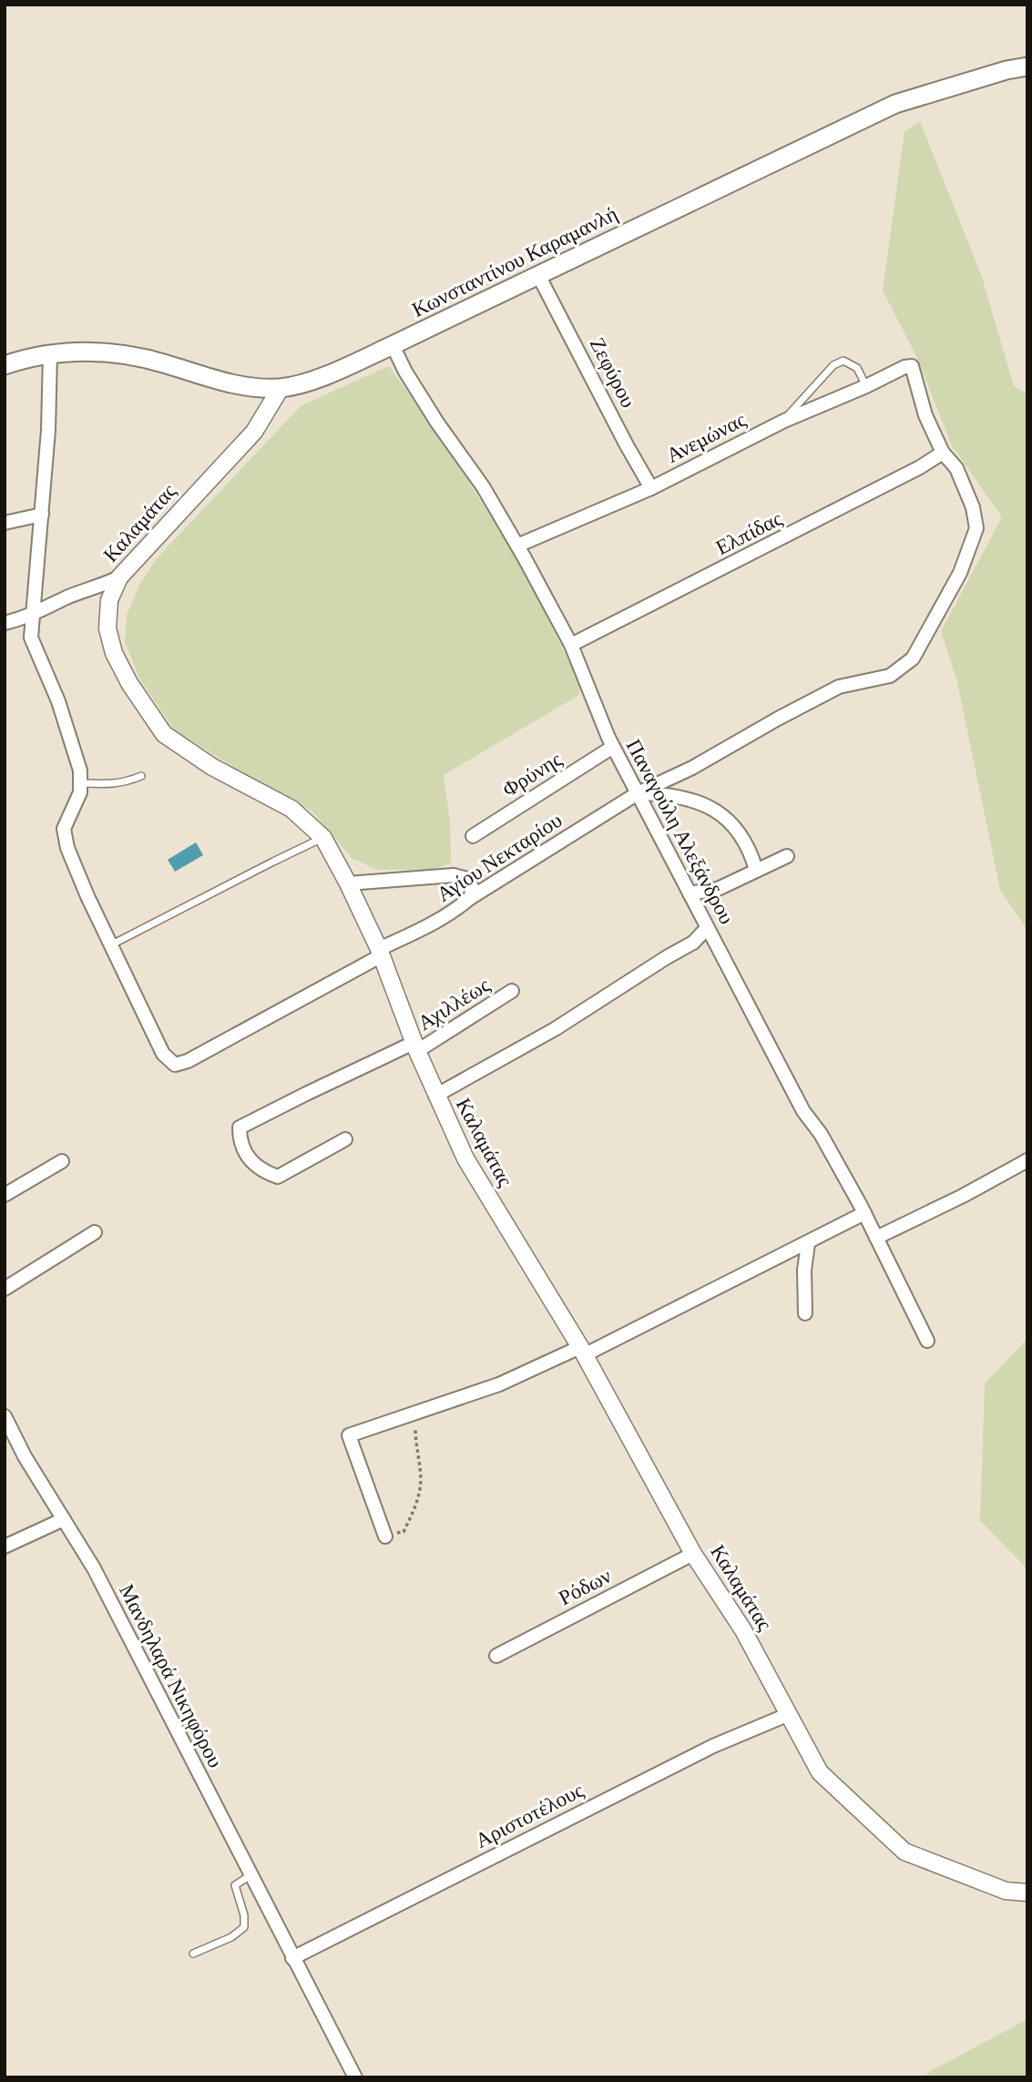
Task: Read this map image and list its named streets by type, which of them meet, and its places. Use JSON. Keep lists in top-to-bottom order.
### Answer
{
  "streets": {
    "main road": ["Κωνσταντίνου Καραμανλή"],
    "street": [
      "Ζεφύρου",
      "Ανεμώνας",
      "Καλαμάτας",
      "Ελπίδας",
      "Φρύνης",
      "Παναγούλη Αλεξάνδρου",
      "Αγίου Νεκταρίου",
      "Αχιλλέως",
      "Ρόδων",
      "Μανδηλαρά Νικηφόρου",
      "Αριστοτέλους"
    ]
  },
  "crossings": [
    ["Κωνσταντίνου Καραμανλή", "Ζεφύρου"],
    ["Κωνσταντίνου Καραμανλή", "Καλαμάτας"],
    ["Κωνσταντίνου Καραμανλή", "Παναγούλη Αλεξάνδρου"],
    ["Ζεφύρου", "Ανεμώνας"],
    ["Ανεμώνας", "Παναγούλη Αλεξάνδρου"],
    ["Ανεμώνας", "Αγίου Νεκταρίου"],
    ["Καλαμάτας", "Αγίου Νεκταρίου"],
    ["Καλαμάτας", "Αχιλλέως"],
    ["Καλαμάτας", "Ρόδων"],
    ["Καλαμάτας", "Αριστοτέλους"],
    ["Ελπίδας", "Παναγούλη Αλεξάνδρου"],
    ["Ελπίδας", "Αγίου Νεκταρίου"],
    ["Φρύνης", "Παναγούλη Αλεξάνδρου"],
    ["Παναγούλη Αλεξάνδρου", "Αγίου Νεκταρίου"],
    ["Μανδηλαρά Νικηφόρου", "Αριστοτέλους"]
  ]
}
